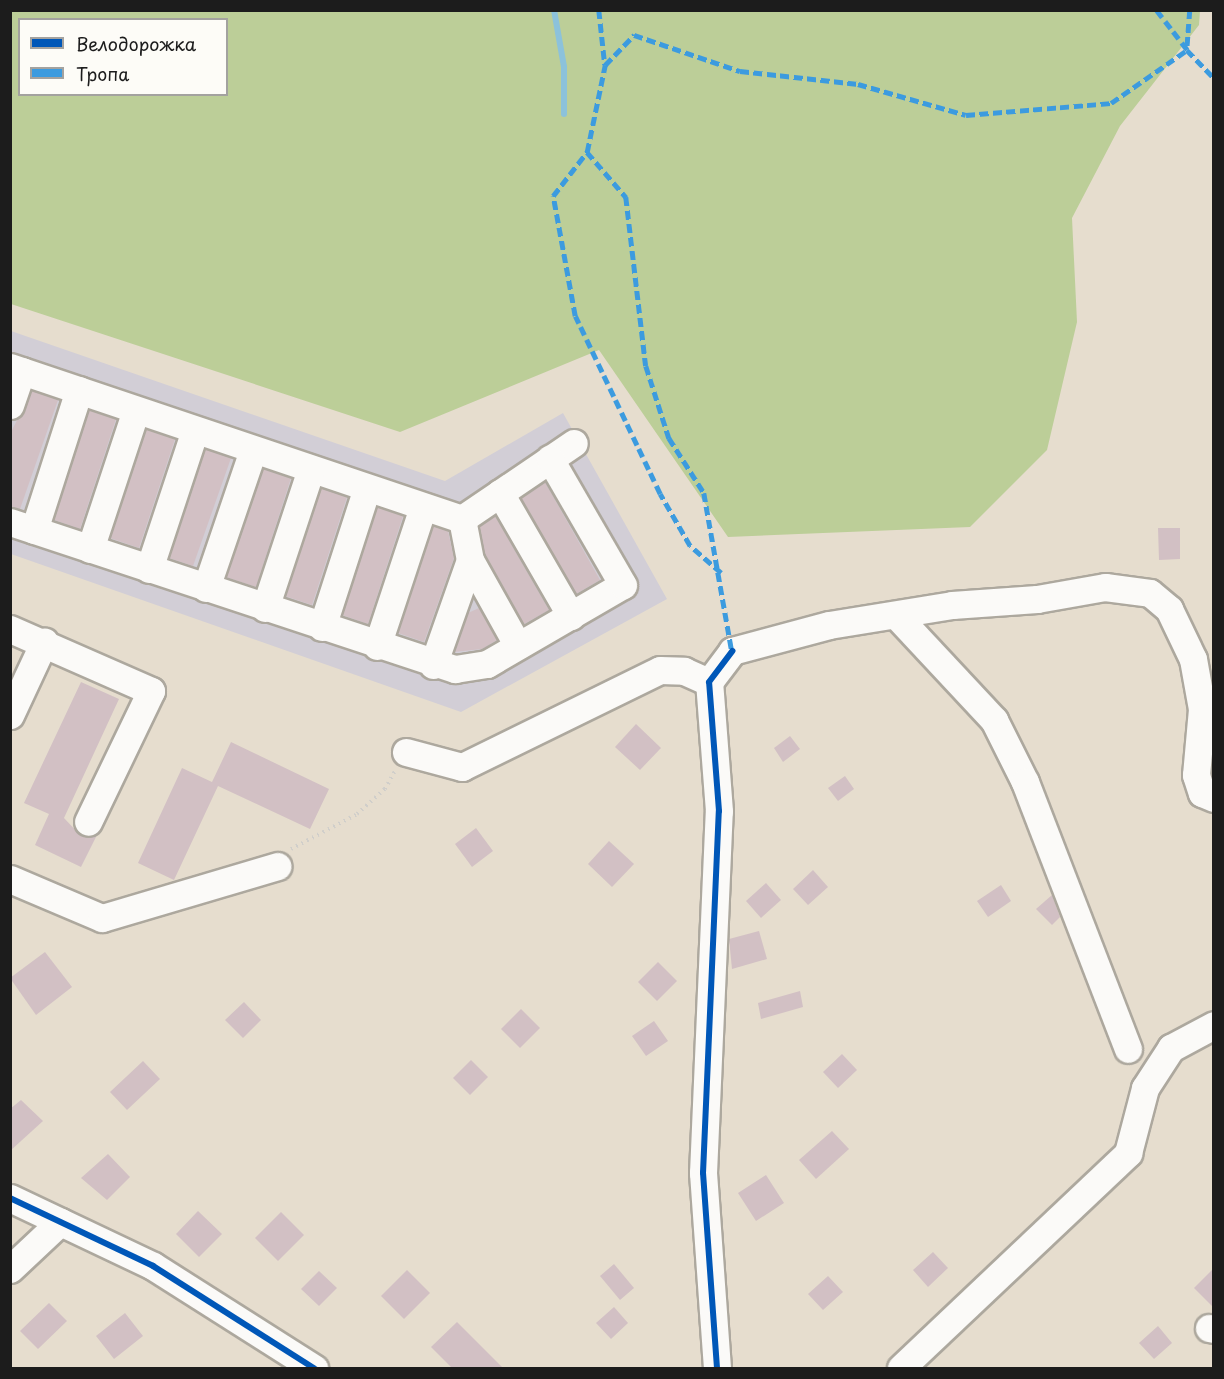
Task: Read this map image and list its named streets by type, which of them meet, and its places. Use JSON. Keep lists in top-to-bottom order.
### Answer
{
  "legend": ["Велодорожка", "Тропа"]
}
